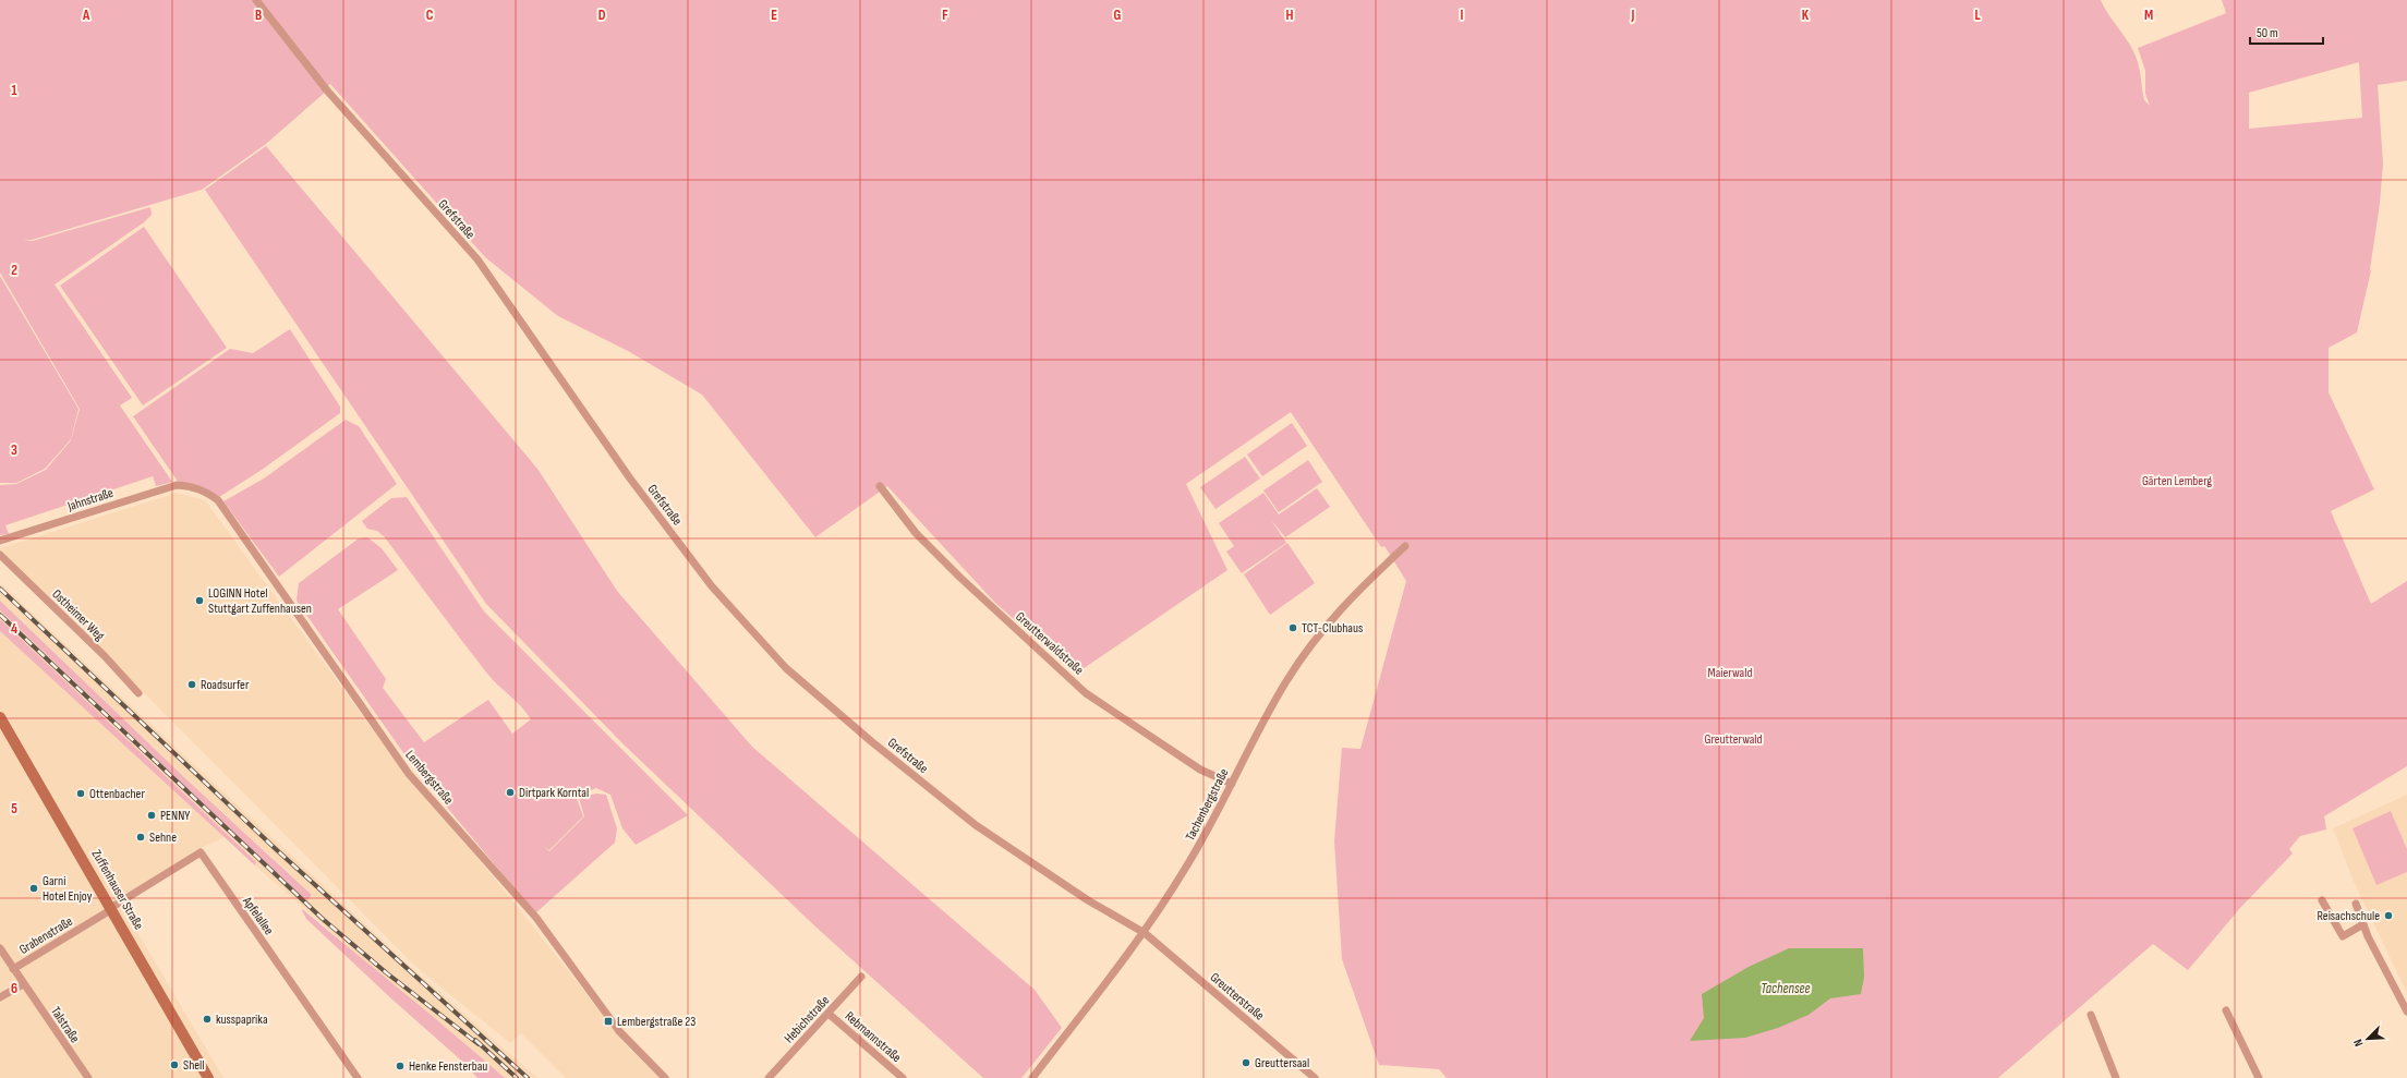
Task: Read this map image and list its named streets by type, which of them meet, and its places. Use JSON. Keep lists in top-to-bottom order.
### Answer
{
  "streets": {
    "main road": ["Zuffenhauser Straße"],
    "street": [
      "Grefstraße",
      "Jahnstraße",
      "Ostheimer Weg",
      "Greutterwaldstraße",
      "Lembergstraße",
      "Tachenbergstraße",
      "Apfelallee",
      "Grabenstraße",
      "Greutterstraße",
      "Hebichstraße",
      "Talstraße",
      "Rebmannstraße"
    ]
  },
  "crossings": [
    ["Grefstraße", "Tachenbergstraße"],
    ["Grefstraße", "Greutterstraße"],
    ["Jahnstraße", "Lembergstraße"],
    ["Greutterwaldstraße", "Tachenbergstraße"],
    ["Tachenbergstraße", "Greutterstraße"],
    ["Zuffenhauser Straße", "Apfelallee"],
    ["Zuffenhauser Straße", "Grabenstraße"],
    ["Apfelallee", "Grabenstraße"],
    ["Grabenstraße", "Talstraße"],
    ["Hebichstraße", "Rebmannstraße"]
  ],
  "water": ["Tachensee"],
  "parks": ["Gärten Lemberg", "Maierwald", "Greutterwald"],
  "places": {
    "other": [
      "LOGINN Hotel Stuttgart Zuffenhausen",
      "TCT-Clubhaus",
      "Roadsurfer",
      "Dirtpark Korntal",
      "Ottenbacher",
      "PENNY",
      "Sehne",
      "Garni Hotel Enjoy",
      "Reisachschule",
      "kusspaprika",
      "Greuttersaal",
      "Shell",
      "Henke Fensterbau"
    ],
    "transit": ["Lembergstraße 23"]
  },
  "scale_bar": "50 m",
  "north": "bottom left",
  "grid": {
    "columns": [
      "A",
      "B",
      "C",
      "D",
      "E",
      "F",
      "G",
      "H",
      "I",
      "J",
      "K",
      "L",
      "M"
    ],
    "rows": [
      "1",
      "2",
      "3",
      "4",
      "5",
      "6"
    ]
  }
}
